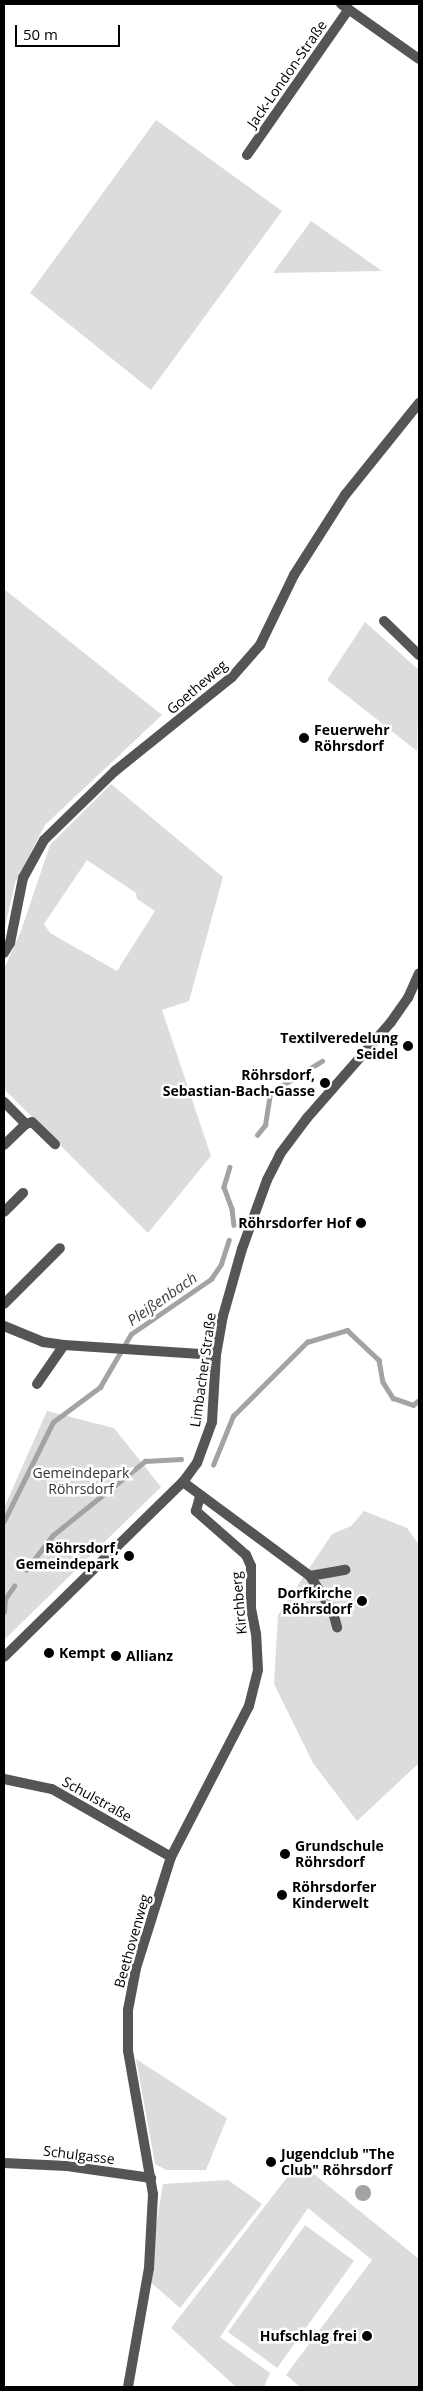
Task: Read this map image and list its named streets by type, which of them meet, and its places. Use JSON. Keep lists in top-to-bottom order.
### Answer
{
  "streets": {
    "street": [
      "Jack-London-Straße",
      "Goetheweg",
      "Limbacher Straße",
      "Kirchberg",
      "Schulstraße",
      "Beethovenweg",
      "Schulgasse"
    ]
  },
  "crossings": [
    ["Kirchberg", "Beethovenweg"],
    ["Schulstraße", "Beethovenweg"],
    ["Beethovenweg", "Schulgasse"]
  ],
  "water": ["Pleißenbach"],
  "parks": ["Gemeindepark Röhrsdorf"],
  "places": [
    "Feuerwehr Röhrsdorf",
    "Textilveredelung Seidel",
    "Röhrsdorf, Sebastian-Bach-Gasse",
    "Röhrsdorfer Hof",
    "Röhrsdorf, Gemeindepark",
    "Dorfkirche Röhrsdorf",
    "Kempt",
    "Allianz",
    "Grundschule Röhrsdorf",
    "Röhrsdorfer Kinderwelt",
    "Jugendclub \"The Club\" Röhrsdorf",
    "Hufschlag frei"
  ],
  "scale_bar": "50 m"
}
